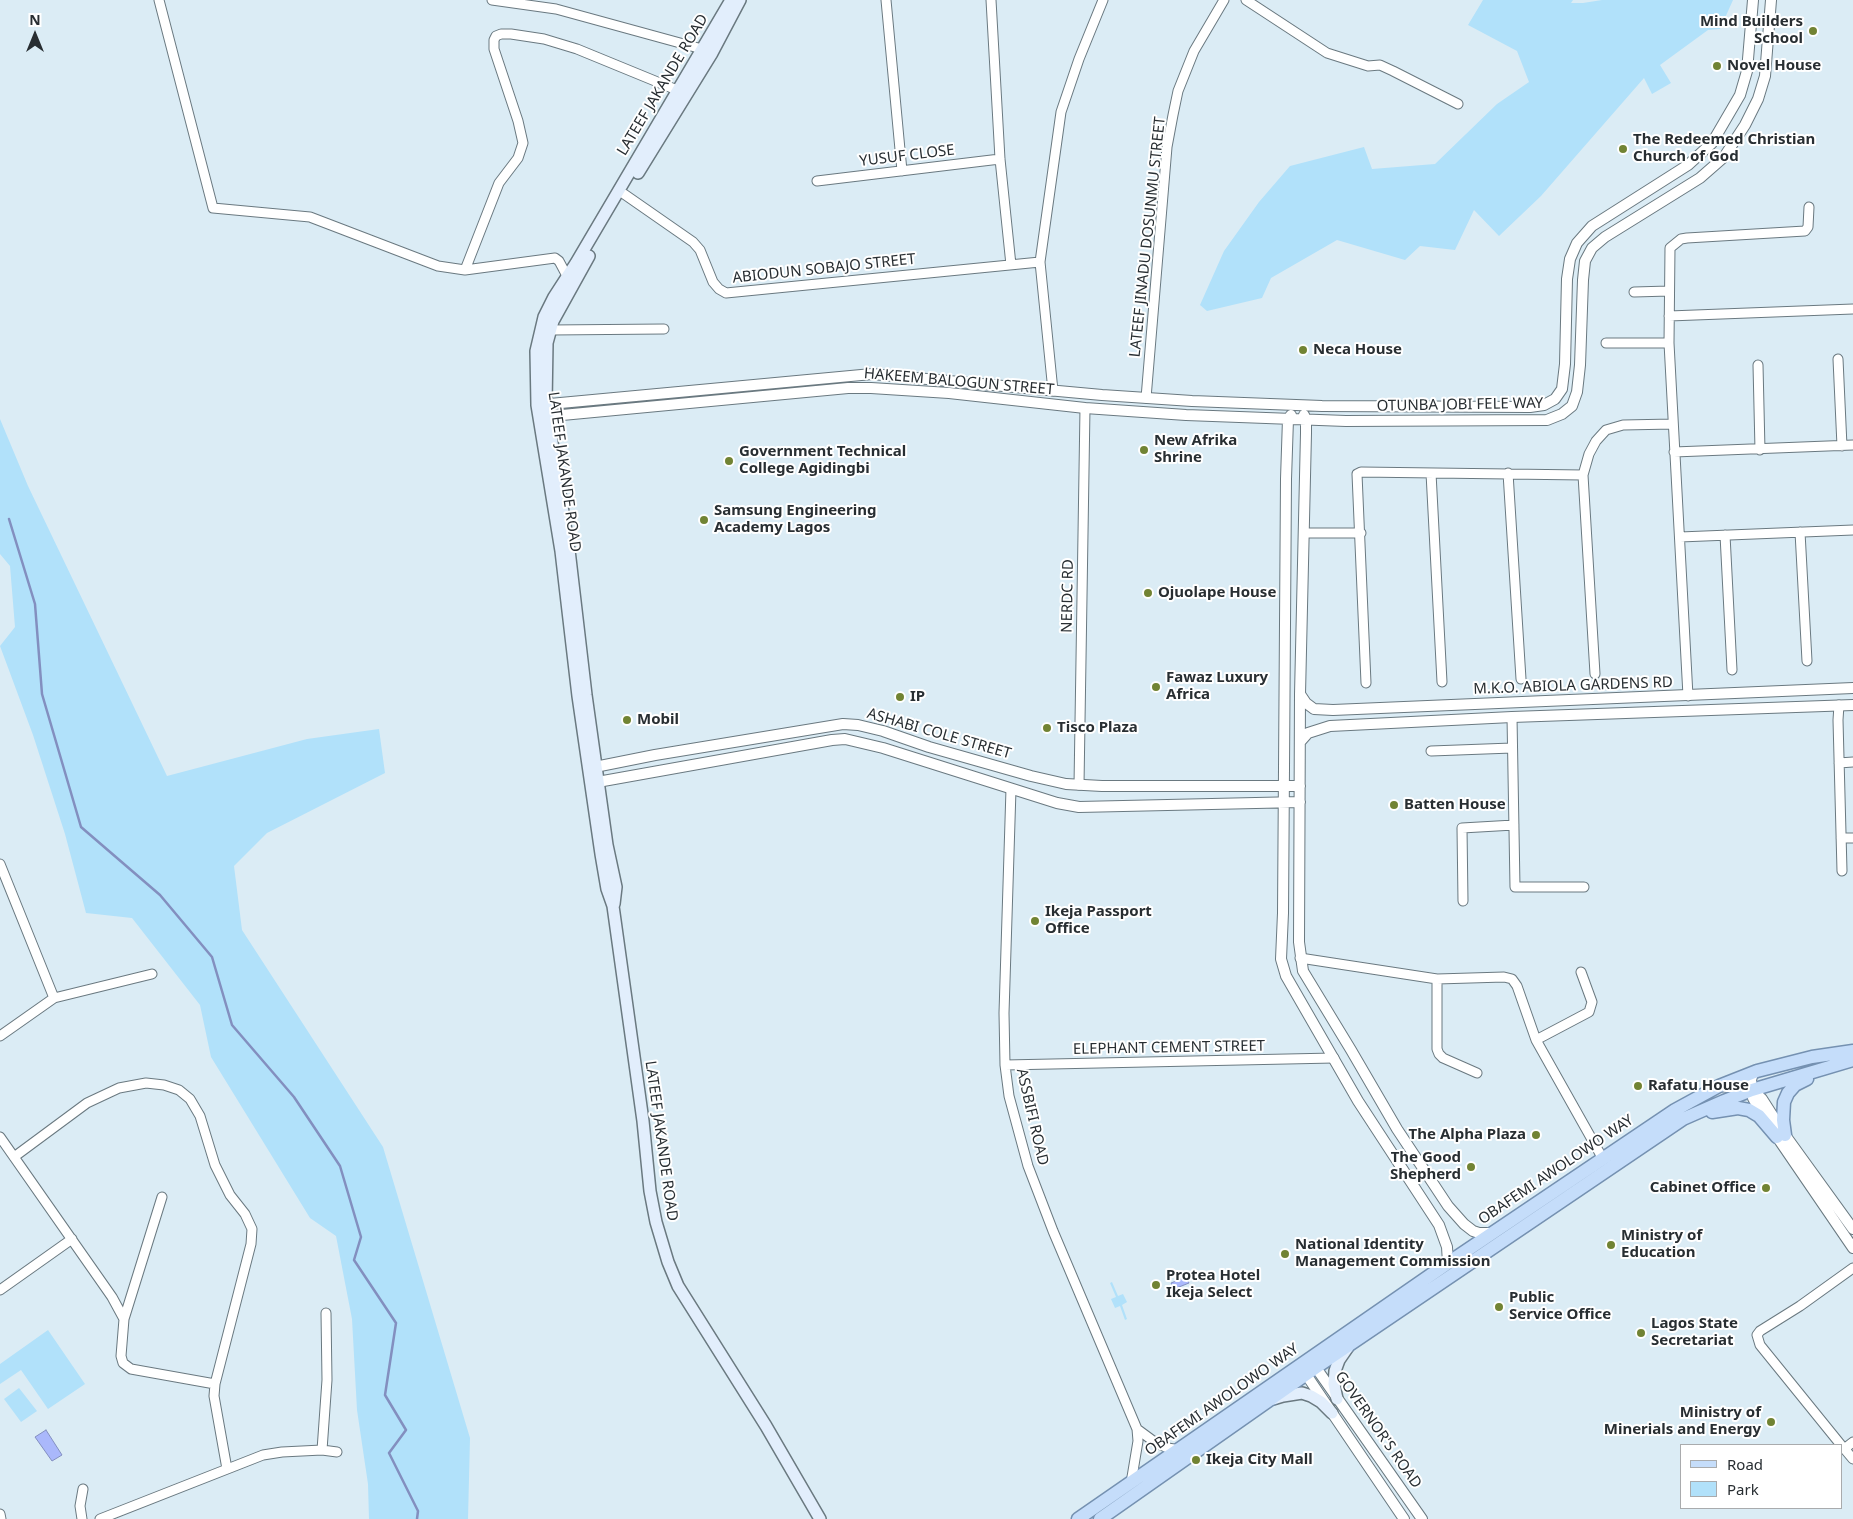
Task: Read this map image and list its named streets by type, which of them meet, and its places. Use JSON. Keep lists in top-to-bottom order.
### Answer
{
  "streets": {
    "main road": ["LATEEF JAKANDE ROAD", "OBAFEMI AWOLOWO WAY"],
    "street": [
      "YUSUF CLOSE",
      "LATEEF JINADU DOSUNMU STREET",
      "ABIODUN SOBAJO STREET",
      "HAKEEM BALOGUN STREET",
      "OTUNBA JOBI FELE WAY",
      "NERDC RD",
      "M.K.O. ABIOLA GARDENS RD",
      "ASHABI COLE STREET",
      "ELEPHANT CEMENT STREET",
      "ASSBIFI ROAD",
      "GOVERNOR'S ROAD"
    ]
  },
  "crossings": [
    ["LATEEF JAKANDE ROAD", "ABIODUN SOBAJO STREET"],
    ["LATEEF JAKANDE ROAD", "HAKEEM BALOGUN STREET"],
    ["LATEEF JAKANDE ROAD", "ASHABI COLE STREET"],
    ["LATEEF JINADU DOSUNMU STREET", "HAKEEM BALOGUN STREET"],
    ["ABIODUN SOBAJO STREET", "HAKEEM BALOGUN STREET"],
    ["HAKEEM BALOGUN STREET", "OTUNBA JOBI FELE WAY"],
    ["HAKEEM BALOGUN STREET", "NERDC RD"],
    ["NERDC RD", "ASHABI COLE STREET"],
    ["ASHABI COLE STREET", "ASSBIFI ROAD"],
    ["ELEPHANT CEMENT STREET", "ASSBIFI ROAD"],
    ["OBAFEMI AWOLOWO WAY", "GOVERNOR'S ROAD"]
  ],
  "places": [
    "Mind Builders School",
    "Novel House",
    "The Redeemed Christian Church of God",
    "Neca House",
    "New Afrika Shrine",
    "Government Technical College Agidingbi",
    "Samsung Engineering Academy Lagos",
    "Ojuolape House",
    "Fawaz Luxury Africa",
    "IP",
    "Mobil",
    "Tisco Plaza",
    "Batten House",
    "Ikeja Passport Office",
    "Rafatu House",
    "The Alpha Plaza",
    "The Good Shepherd",
    "Cabinet Office",
    "Ministry of Education",
    "National Identity Management Commission",
    "Protea Hotel Ikeja Select",
    "Public Service Office",
    "Lagos State Secretariat",
    "Ministry of Minerials and Energy",
    "Ikeja City Mall"
  ],
  "legend": ["Road", "Park"],
  "north": "top"
}
